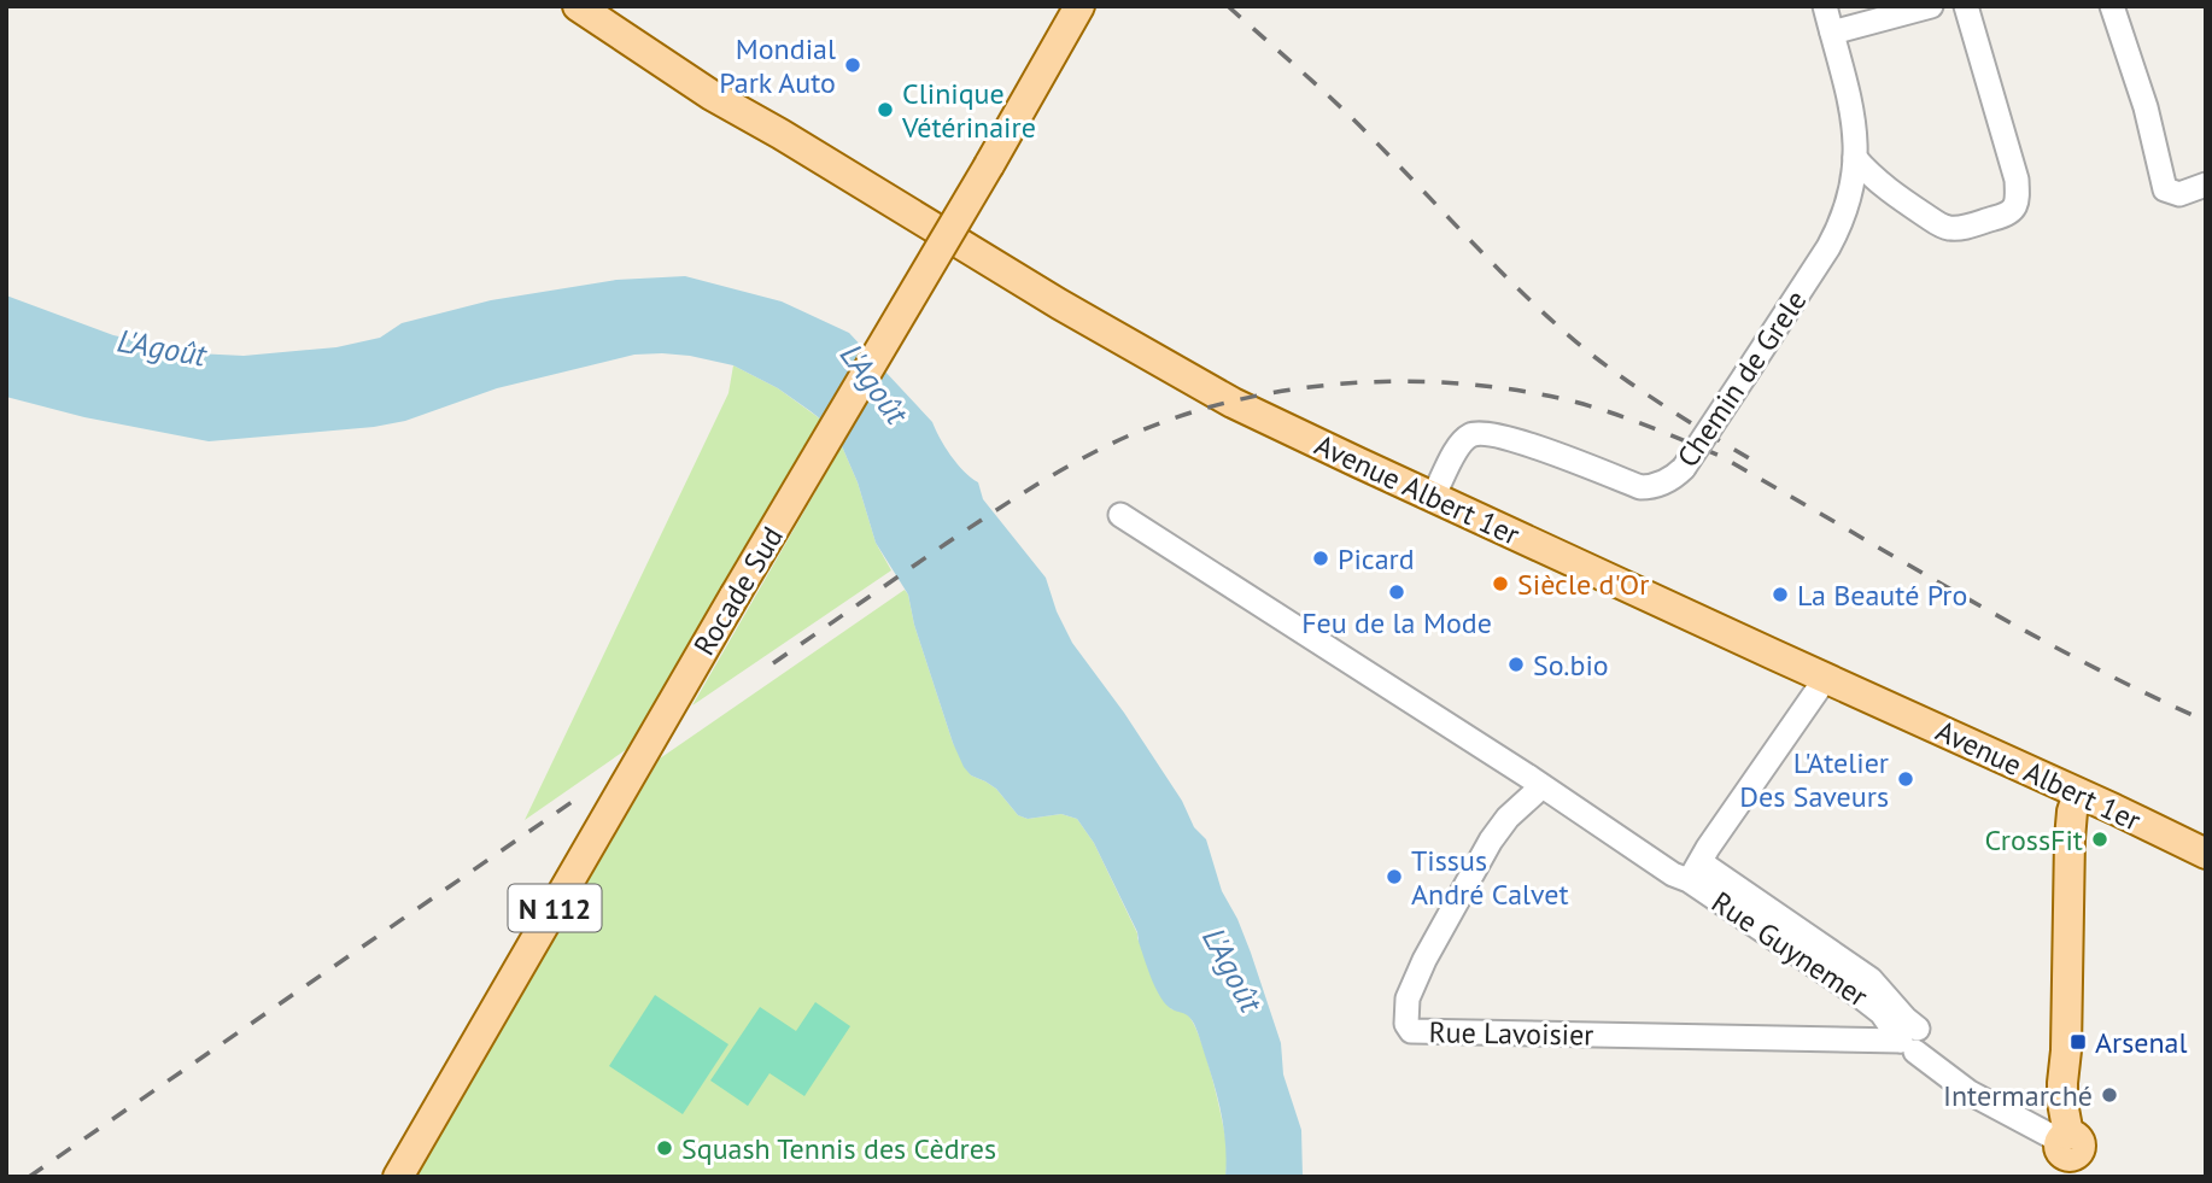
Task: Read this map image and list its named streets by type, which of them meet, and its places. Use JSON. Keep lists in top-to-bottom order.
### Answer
{
  "streets": {
    "main road": ["Avenue Albert 1er", "Rocade Sud", "N 112"],
    "street": ["Chemin de Grele", "Rue Guynemer", "Rue Lavoisier"]
  },
  "crossings": [
    ["Chemin de Grele", "Avenue Albert 1er"],
    ["Avenue Albert 1er", "Rue Guynemer"],
    ["Rue Guynemer", "Rue Lavoisier"]
  ],
  "water": ["L'Agoût"],
  "places": {
    "other": [
      "Mondial Park Auto",
      "Clinique Vétérinaire",
      "Picard",
      "Siècle d'Or",
      "Feu de la Mode",
      "La Beauté Pro",
      "So.bio",
      "L'Atelier Des Saveurs",
      "CrossFit",
      "Tissus André Calvet",
      "Intermarché",
      "Squash Tennis des Cèdres"
    ],
    "transit": ["Arsenal"]
  }
}
